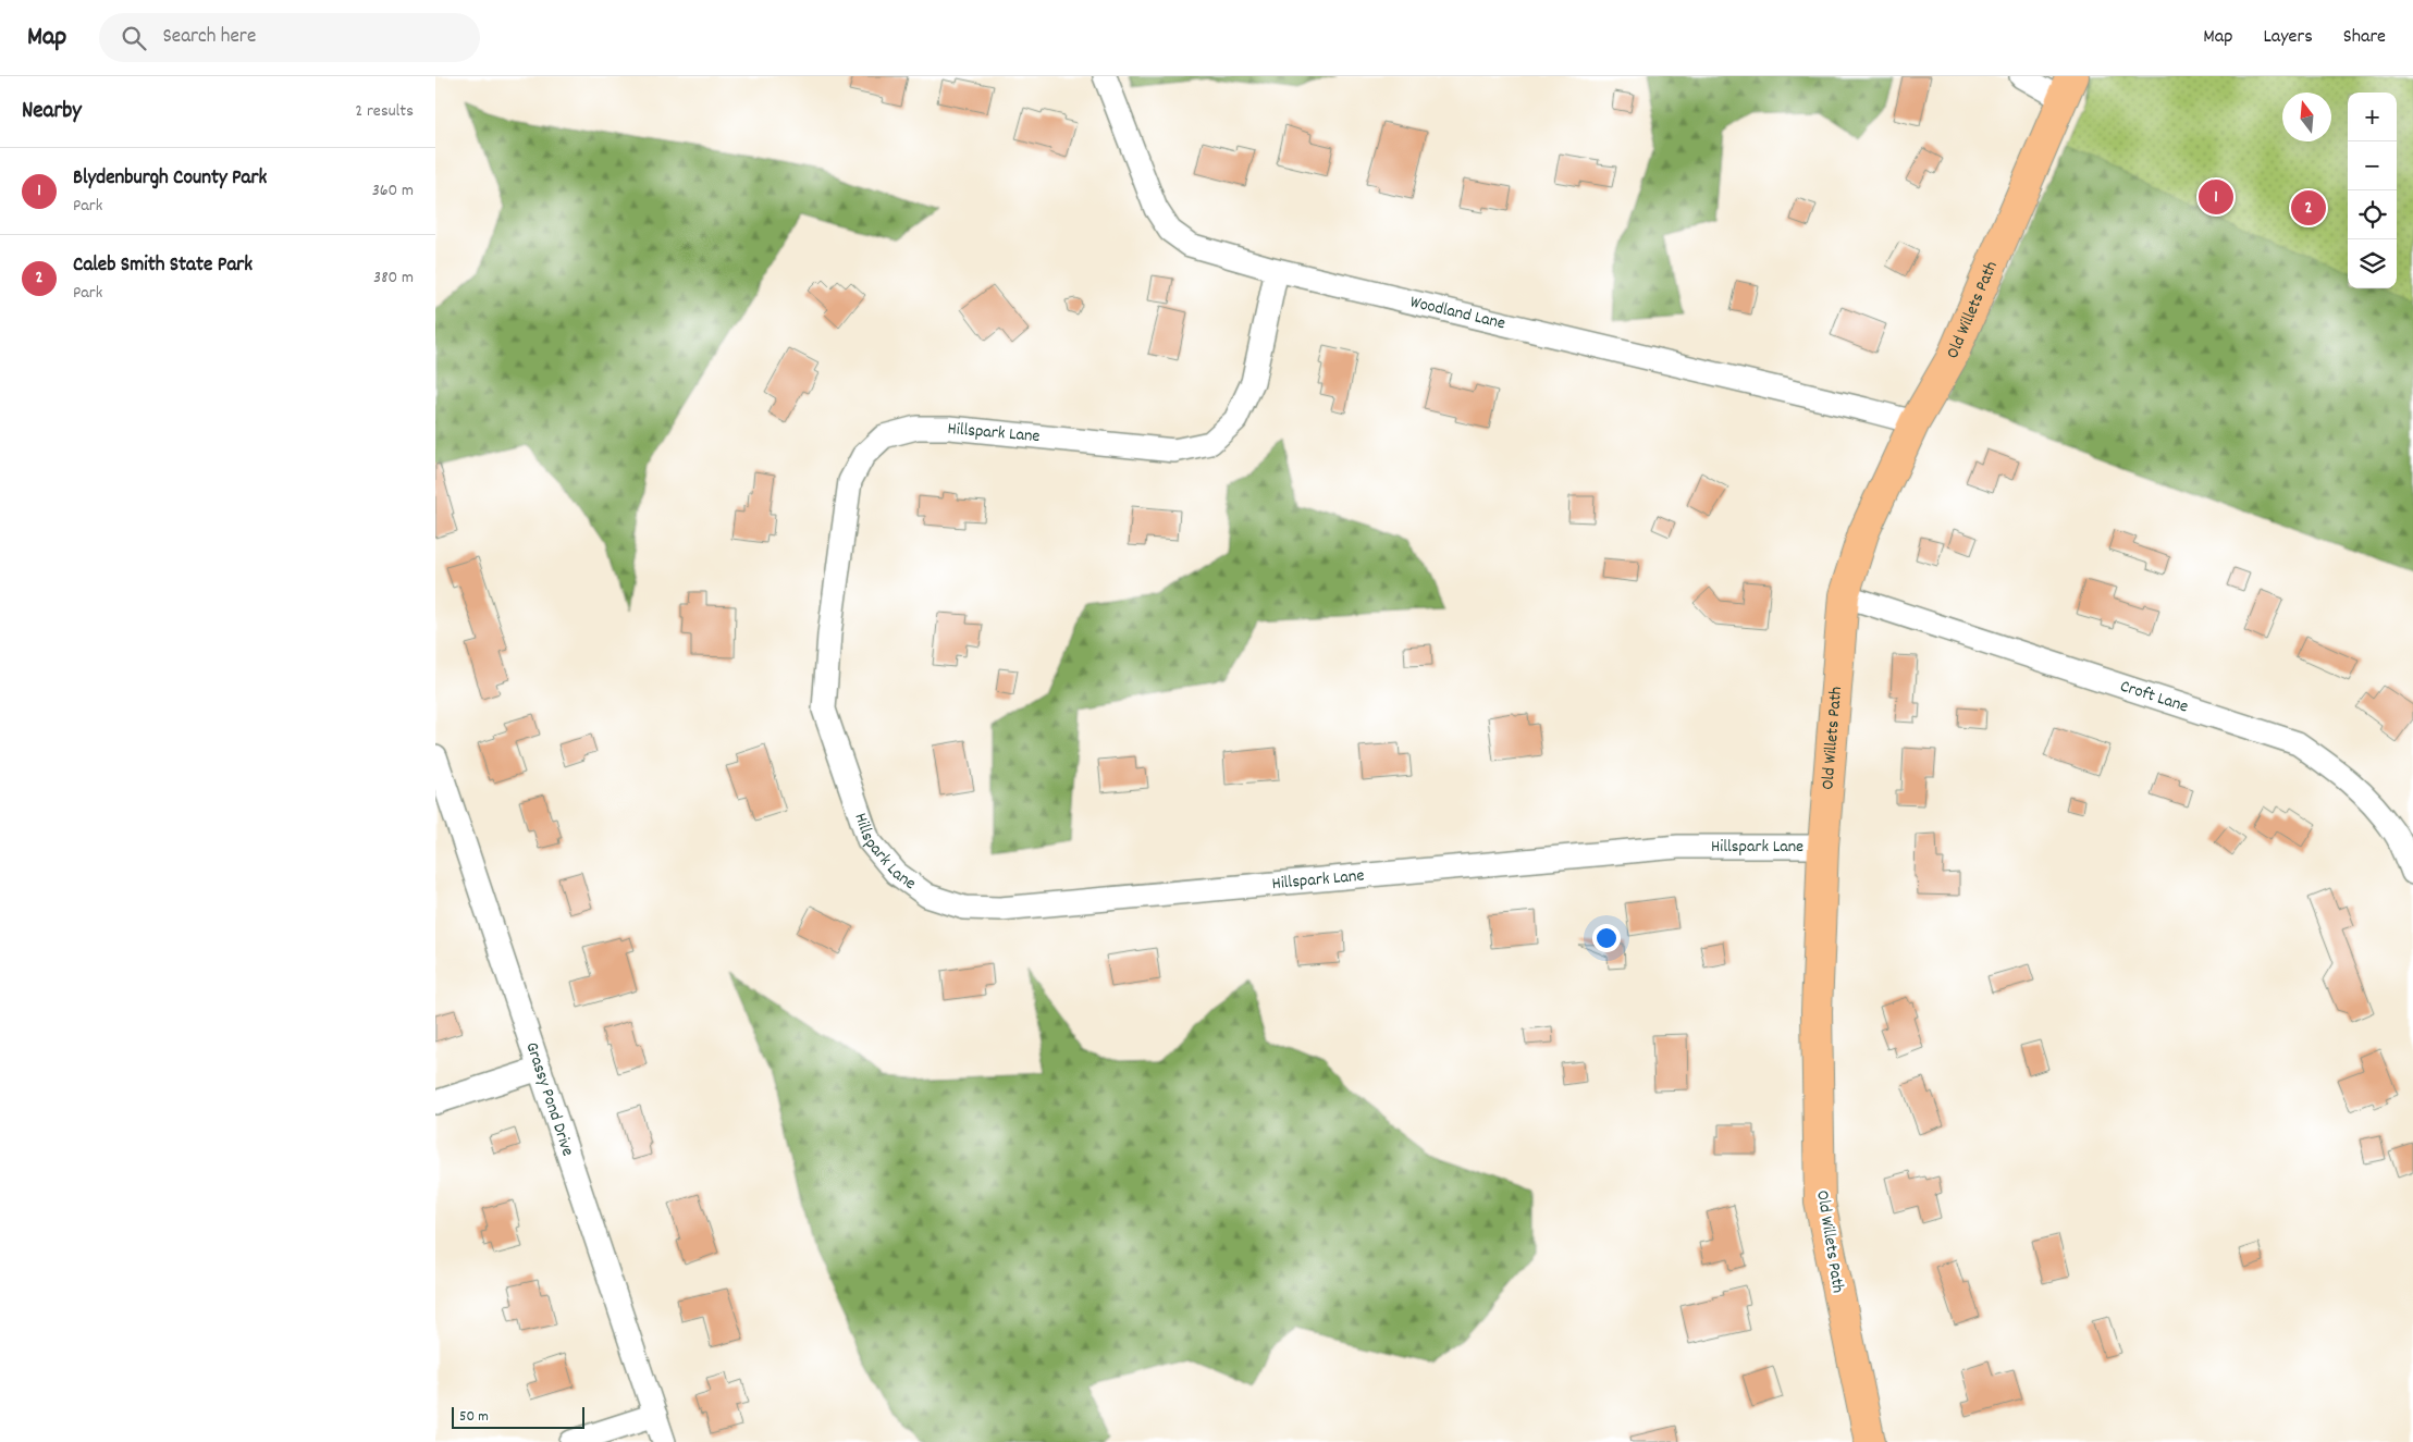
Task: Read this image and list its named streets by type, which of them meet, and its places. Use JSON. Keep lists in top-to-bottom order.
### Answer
{
  "streets": {
    "main road": ["Old Willets Path"],
    "street": [
      "Woodland Lane",
      "Hillspark Lane",
      "Croft Lane",
      "Grassy Pond Drive"
    ]
  },
  "crossings": [
    ["Old Willets Path", "Woodland Lane"],
    ["Old Willets Path", "Hillspark Lane"],
    ["Old Willets Path", "Croft Lane"],
    ["Woodland Lane", "Hillspark Lane"]
  ],
  "scale_bar": "50 m",
  "north": "top",
  "page": {
    "header": "Map",
    "search": "Search here",
    "nav": ["Map", "Layers", "Share"],
    "heading": ["Nearby", "2 results"],
    "map_buttons": ["+", "−"],
    "list": [
      {
        "mark": "1",
        "name": "Blydenburgh County Park",
        "note": "Park",
        "value": "360 m"
      },
      {
        "mark": "2",
        "name": "Caleb Smith State Park",
        "note": "Park",
        "value": "380 m"
      }
    ],
    "pins": ["1", "2"],
    "scale": "50 m"
  }
}
